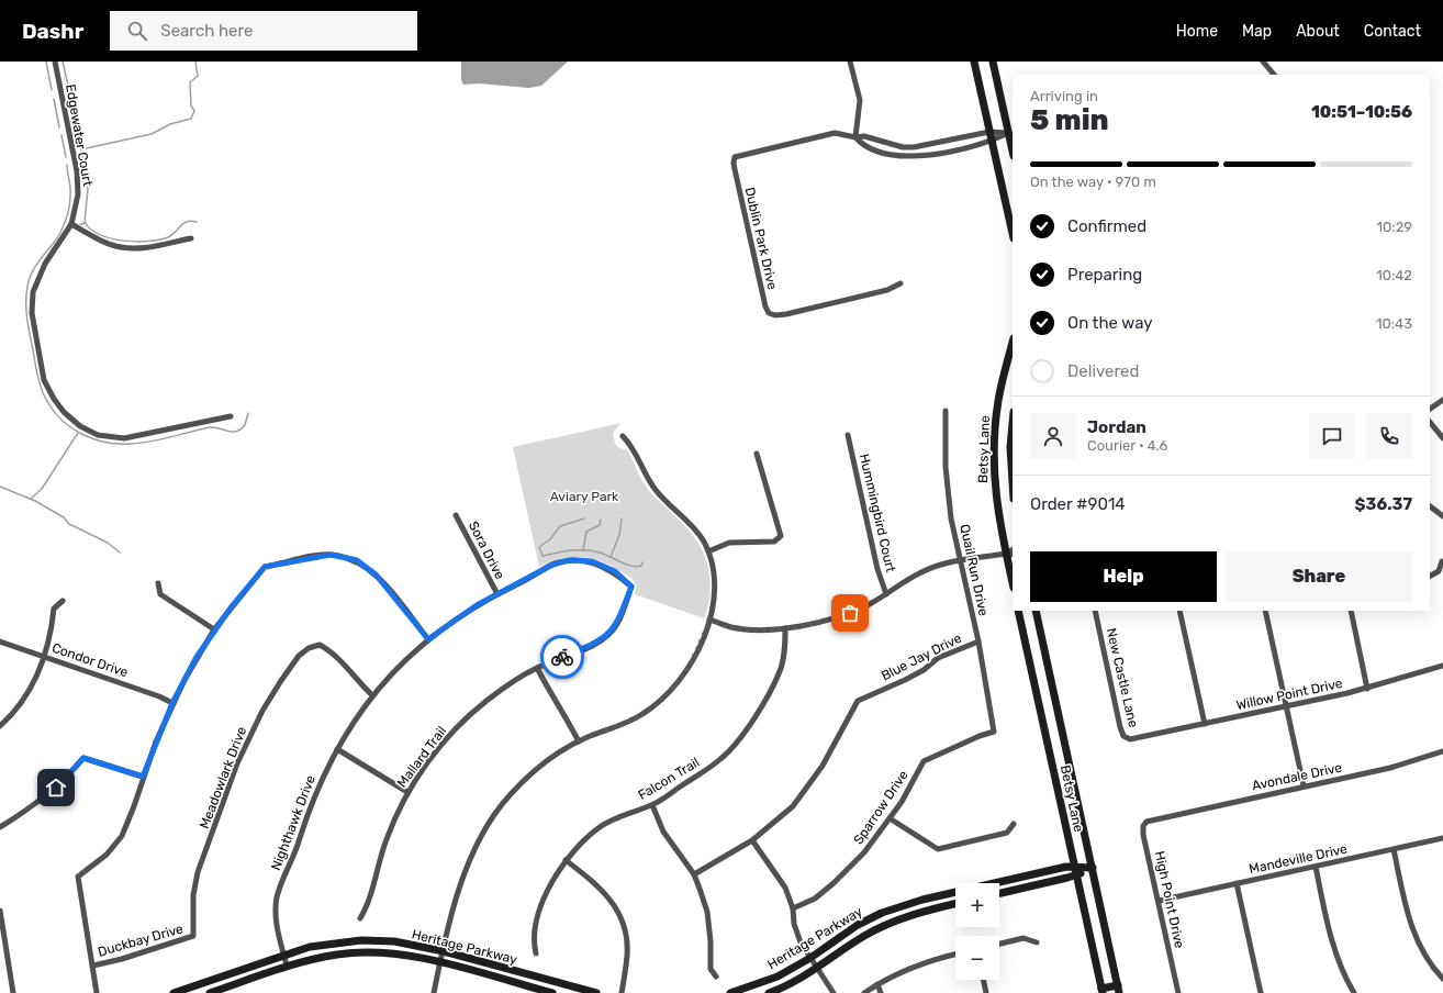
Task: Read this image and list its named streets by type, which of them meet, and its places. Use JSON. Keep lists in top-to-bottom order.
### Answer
{
  "streets": {
    "main road": ["Betsy Lane", "Heritage Parkway"],
    "street": [
      "Edgewater Court",
      "Dublin Park Drive",
      "Hummingbird Court",
      "Sora Drive",
      "Quail Run Drive",
      "Blue Jay Drive",
      "Condor Drive",
      "New Castle Lane",
      "Willow Point Drive",
      "Mallard Trail",
      "Avondale Drive",
      "Meadowlark Drive",
      "Falcon Trail",
      "Sparrow Drive",
      "Nighthawk Drive",
      "Mandeville Drive",
      "High Point Drive",
      "Duckbay Drive"
    ]
  },
  "crossings": [
    ["Betsy Lane", "Heritage Parkway"],
    ["Sora Drive", "Nighthawk Drive"],
    ["Quail Run Drive", "Blue Jay Drive"],
    ["Quail Run Drive", "Sparrow Drive"],
    ["New Castle Lane", "Willow Point Drive"],
    ["Mallard Trail", "Nighthawk Drive"],
    ["Avondale Drive", "High Point Drive"],
    ["Meadowlark Drive", "Nighthawk Drive"],
    ["Meadowlark Drive", "Duckbay Drive"],
    ["Nighthawk Drive", "Heritage Parkway"],
    ["Mandeville Drive", "High Point Drive"]
  ],
  "parks": ["Aviary Park"],
  "page": {
    "header": "Dashr",
    "search": "Search here",
    "nav": [
      "Home",
      "Map",
      "About",
      "Contact"
    ],
    "heading": ["5 min", "Arriving in", "10:51–10:56"],
    "panel": [
      "Jordan",
      "Courier · 4.6",
      "Order #9014",
      "$36.37"
    ],
    "bar": "On the way · 970 m",
    "list": [
      ["Confirmed", "10:29"],
      ["Preparing", "10:42"],
      ["On the way", "10:43"],
      "Delivered"
    ],
    "buttons": ["Help", "Share"],
    "map_buttons": ["+", "−"]
  }
}
